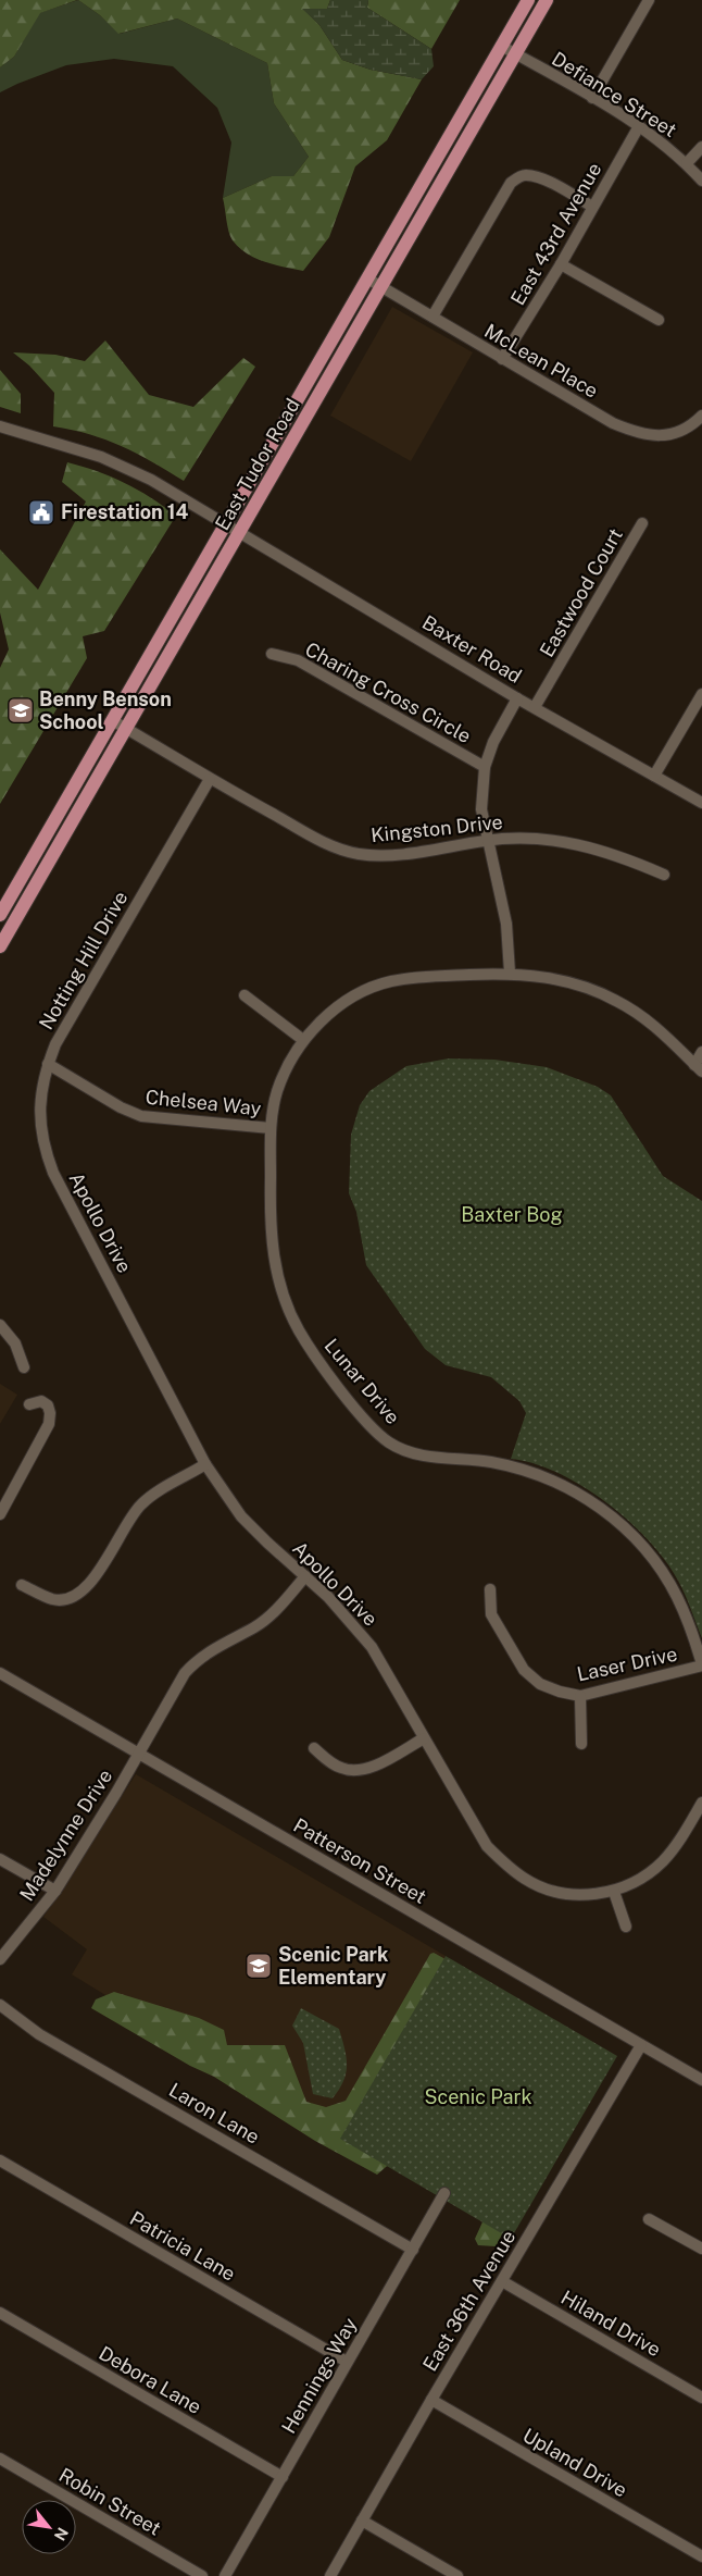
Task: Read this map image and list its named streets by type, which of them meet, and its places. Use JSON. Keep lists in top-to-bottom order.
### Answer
{
  "streets": {
    "main road": ["East Tudor Road"],
    "street": [
      "Defiance Street",
      "East 43rd Avenue",
      "McLean Place",
      "Eastwood Court",
      "Baxter Road",
      "Charing Cross Circle",
      "Kingston Drive",
      "Notting Hill Drive",
      "Chelsea Way",
      "Apollo Drive",
      "Lunar Drive",
      "Laser Drive",
      "Madelynne Drive",
      "Patterson Street",
      "Laron Lane",
      "Patricia Lane",
      "East 36th Avenue",
      "Hiland Drive",
      "Hennings Way",
      "Debora Lane",
      "Upland Drive",
      "Robin Street"
    ]
  },
  "crossings": [
    ["Defiance Street", "East 43rd Avenue"],
    ["Defiance Street", "East Tudor Road"],
    ["East 43rd Avenue", "McLean Place"],
    ["McLean Place", "East Tudor Road"],
    ["East Tudor Road", "Baxter Road"],
    ["East Tudor Road", "Kingston Drive"],
    ["Eastwood Court", "Baxter Road"],
    ["Kingston Drive", "Notting Hill Drive"],
    ["Notting Hill Drive", "Chelsea Way"],
    ["Notting Hill Drive", "Apollo Drive"],
    ["Chelsea Way", "Lunar Drive"],
    ["Apollo Drive", "Madelynne Drive"],
    ["Lunar Drive", "Laser Drive"],
    ["Madelynne Drive", "Patterson Street"],
    ["Patterson Street", "East 36th Avenue"],
    ["Laron Lane", "Hennings Way"],
    ["Patricia Lane", "Hennings Way"],
    ["East 36th Avenue", "Hiland Drive"],
    ["East 36th Avenue", "Upland Drive"],
    ["Hennings Way", "Debora Lane"]
  ],
  "parks": ["Baxter Bog", "Scenic Park"],
  "places": {
    "public building": ["Firestation 14"],
    "school or university": ["Benny Benson School", "Scenic Park Elementary"]
  },
  "north": "bottom right"
}
